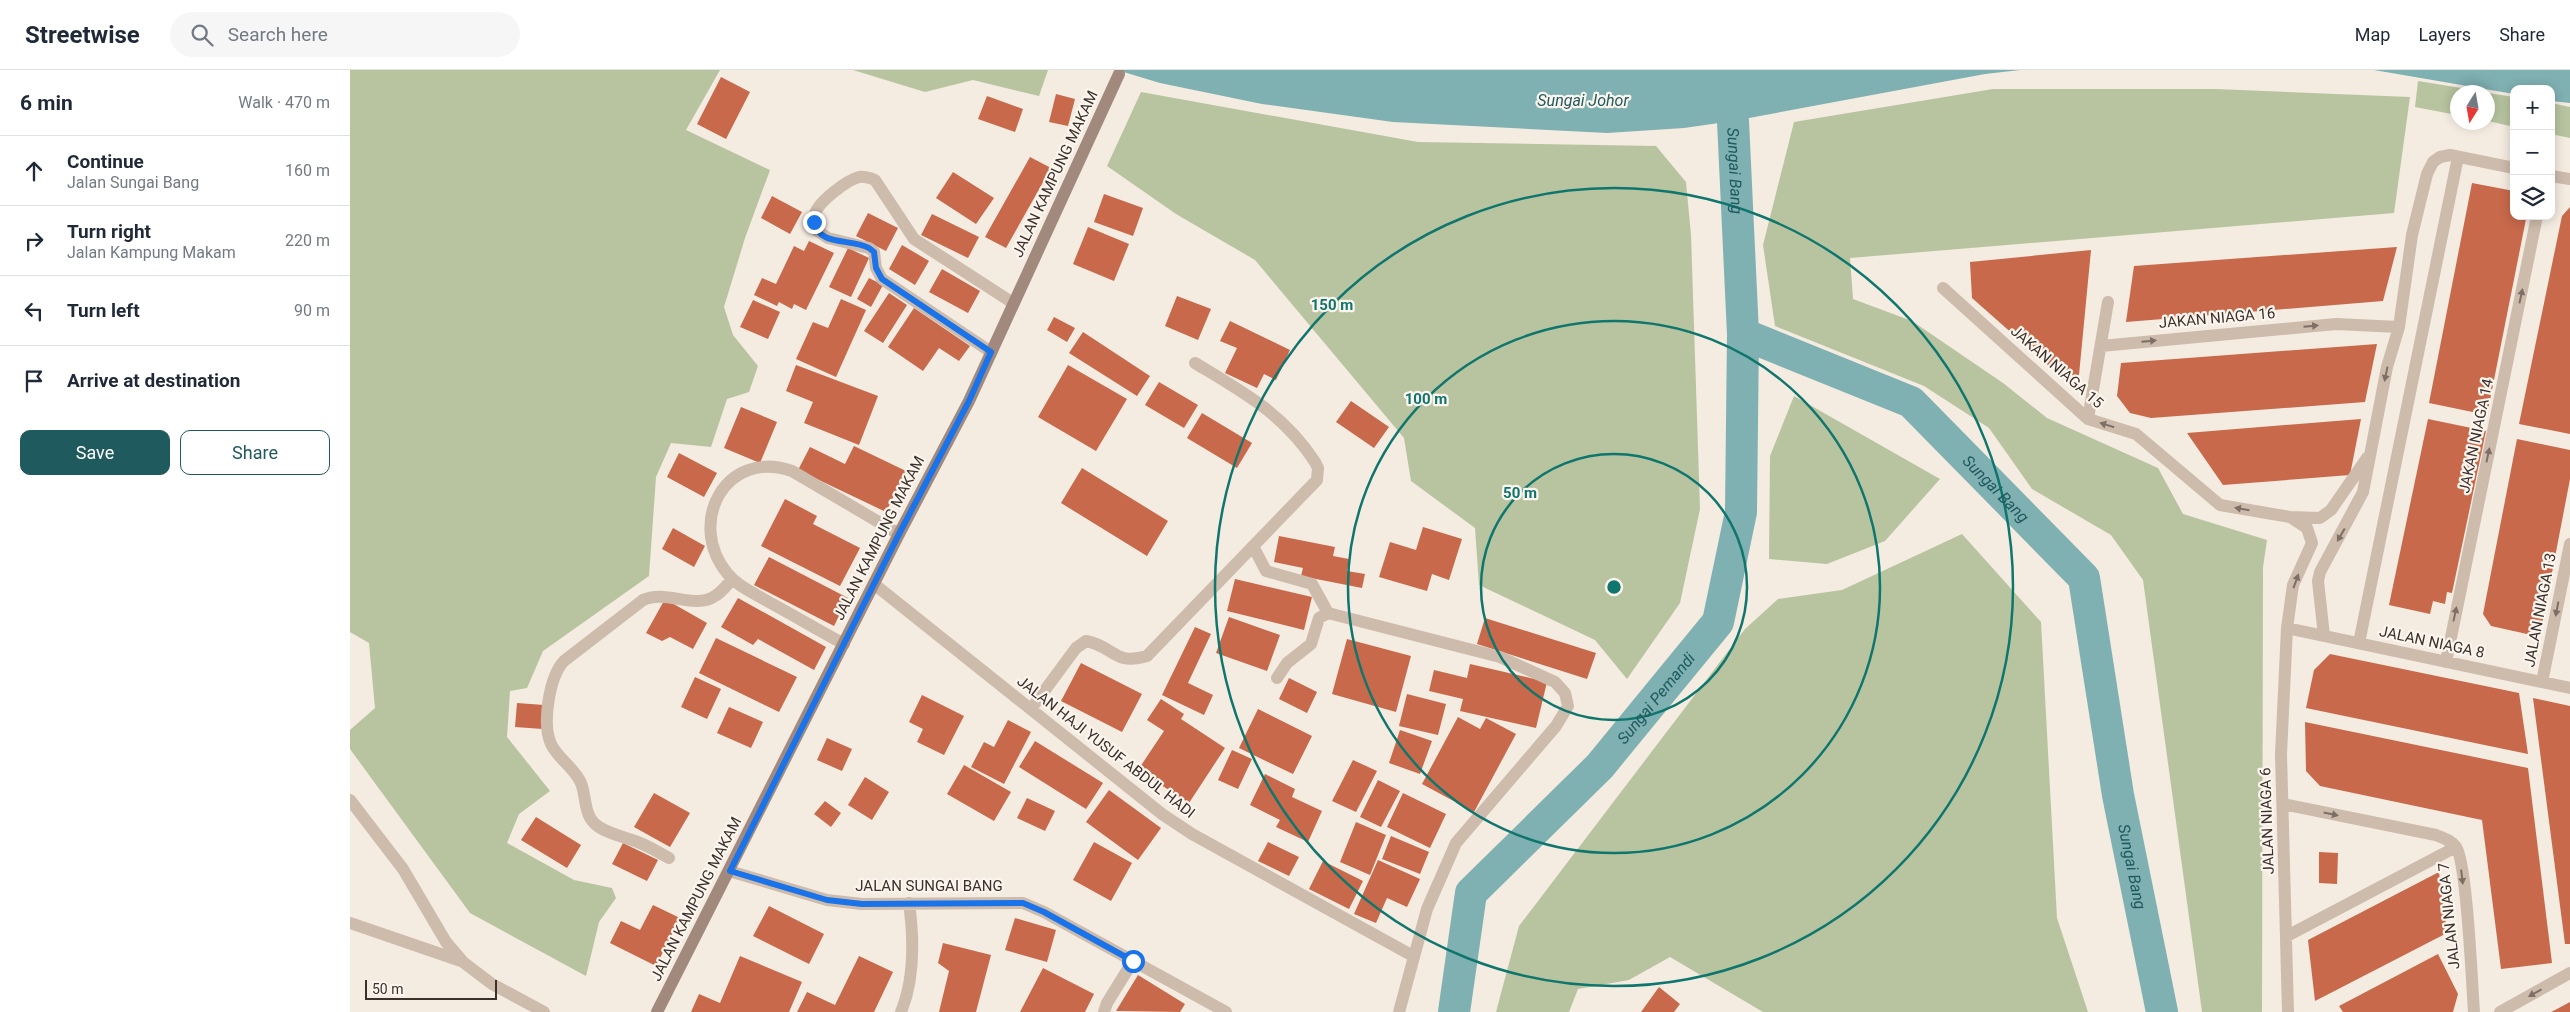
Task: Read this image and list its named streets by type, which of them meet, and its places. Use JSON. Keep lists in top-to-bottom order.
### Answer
{
  "streets": {
    "street": [
      "JALAN KAMPUNG MAKAM",
      "JAKAN NIAGA 16",
      "JAKAN NIAGA 15",
      "JAKAN NIAGA 14",
      "JALAN NIAGA 13",
      "JALAN NIAGA 8",
      "JALAN HAJI YUSUF ABDUL HADI",
      "JALAN NIAGA 6",
      "JALAN SUNGAI BANG",
      "JALAN NIAGA 7"
    ]
  },
  "crossings": [
    ["JALAN KAMPUNG MAKAM", "JALAN HAJI YUSUF ABDUL HADI"],
    ["JALAN KAMPUNG MAKAM", "JALAN SUNGAI BANG"],
    ["JAKAN NIAGA 15", "JALAN NIAGA 6"],
    ["JAKAN NIAGA 14", "JALAN NIAGA 8"],
    ["JALAN NIAGA 13", "JALAN NIAGA 8"],
    ["JALAN NIAGA 8", "JALAN NIAGA 6"],
    ["JALAN NIAGA 6", "JALAN NIAGA 7"]
  ],
  "one_way": [
    "JAKAN NIAGA 16",
    "JAKAN NIAGA 15",
    "JALAN NIAGA 13",
    "JALAN NIAGA 7"
  ],
  "water": ["Sungai Johor", "Sungai Bang", "Sungai Pemandi"],
  "scale_bar": "50 m",
  "north": "bottom",
  "page": {
    "header": "Streetwise",
    "search": "Search here",
    "nav": ["Map", "Layers", "Share"],
    "heading": ["6 min", "Walk · 470 m"],
    "map_buttons": ["+", "−"],
    "list": [
      ["Continue", "Jalan Sungai Bang", "160 m"],
      ["Turn right", "Jalan Kampung Makam", "220 m"],
      ["Turn left", "90 m"],
      "Arrive at destination"
    ],
    "buttons": ["Save", "Share"],
    "scale": "50 m"
  },
  "rings": ["150 m", "100 m", "50 m"]
}
